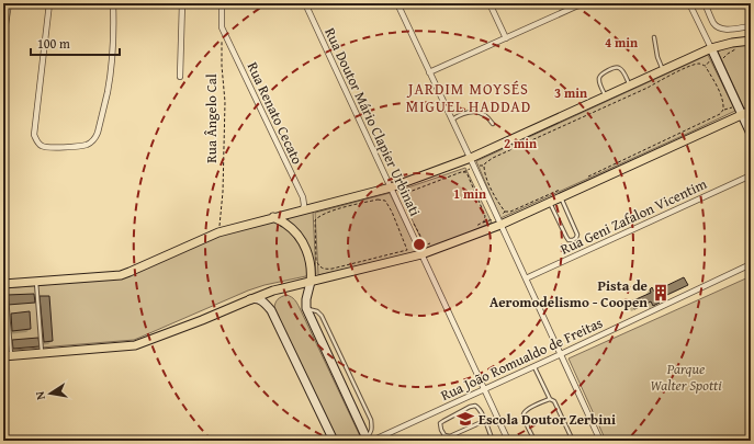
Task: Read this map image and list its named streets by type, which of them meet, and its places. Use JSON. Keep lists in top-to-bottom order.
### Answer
{
  "streets": {
    "street": [
      "Rua Renato Cecato",
      "Rua Doutor Mário Clapier Urbinati",
      "Rua Geni Zafalon Vicentim",
      "Rua João Romualdo de Freitas"
    ],
    "path": ["Rua Ângelo Cal"]
  },
  "crossings": [
    ["Rua Renato Cecato", "Rua Ângelo Cal"],
    ["Rua Doutor Mário Clapier Urbinati", "Rua João Romualdo de Freitas"]
  ],
  "districts": ["JARDIM MOYSÉS MIGUEL HADDAD"],
  "parks": ["Parque Walter Spotti"],
  "places": {
    "building": ["Pista de Aeromodelismo - Coopen"],
    "school or university": ["Escola Doutor Zerbini"]
  },
  "scale_bar": "100 m",
  "north": "left",
  "rings": [
    "4 min",
    "3 min",
    "2 min",
    "1 min"
  ]
}
